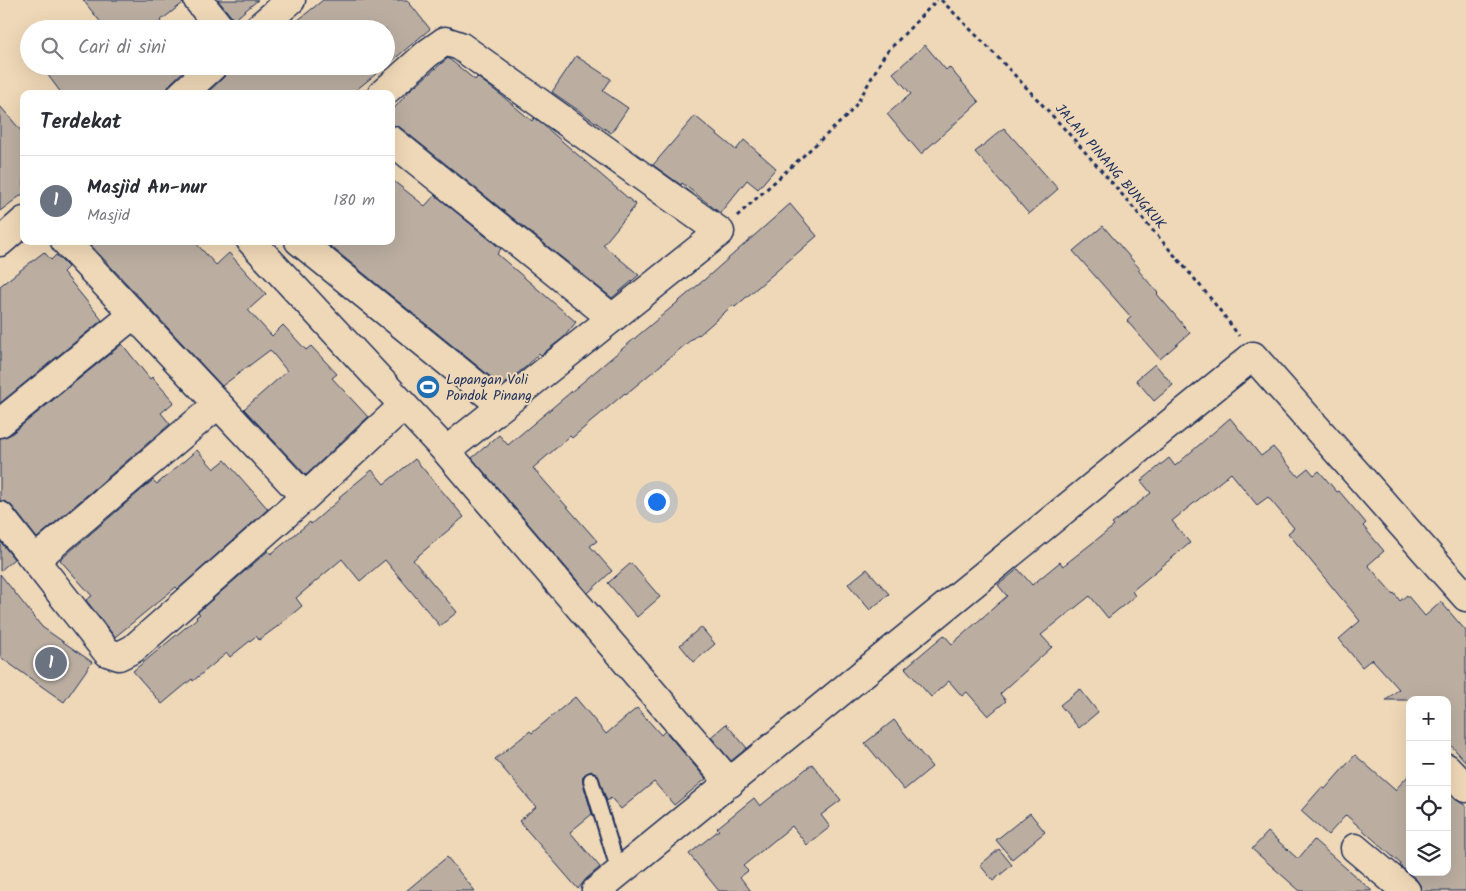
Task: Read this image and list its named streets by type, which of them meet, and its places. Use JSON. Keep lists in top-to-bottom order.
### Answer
{
  "streets": {
    "path": ["JALAN PINANG BUNGKUK"]
  },
  "places": {
    "sports": ["Lapangan Voli Pondok Pinang"]
  },
  "page": {
    "search": "Cari di sini",
    "heading": "Terdekat",
    "list": [
      {
        "mark": "1",
        "name": "Masjid An-nur",
        "note": "Masjid",
        "value": "180 m"
      }
    ],
    "pins": "1",
    "map_buttons": ["+", "−"]
  }
}
